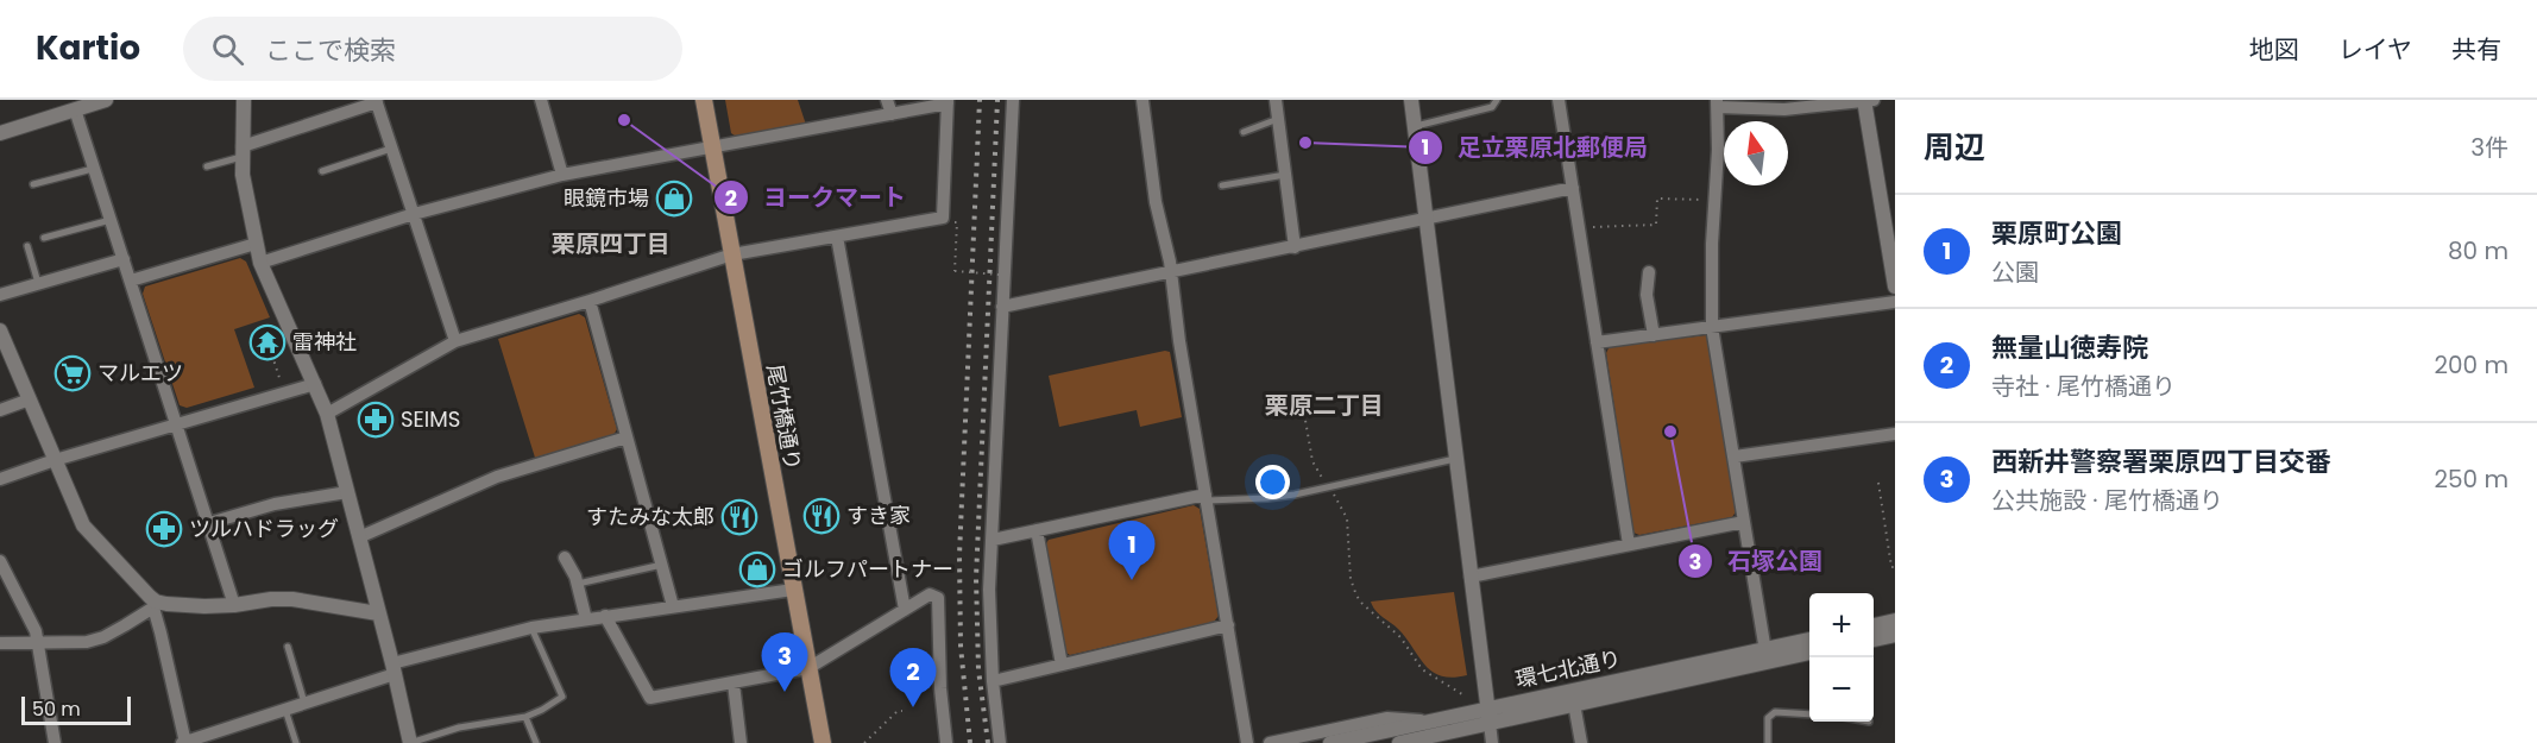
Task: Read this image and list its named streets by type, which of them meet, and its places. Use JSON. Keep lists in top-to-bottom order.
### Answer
{
  "streets": {
    "main road": ["尾竹橋通り"],
    "street": ["環七北通り"]
  },
  "districts": ["栗原四丁目", "栗原二丁目"],
  "places": {
    "other": ["ヨークマート", "足立栗原北郵便局", "石塚公園"],
    "shop": ["眼鏡市場", "ゴルフパートナー"],
    "temple": ["雷神社"],
    "supermarket": ["マルエツ"],
    "pharmacy": ["SEIMS", "ツルハドラッグ"],
    "restaurant": ["すき家", "すたみな太郎"]
  },
  "scale_bar": "50 m",
  "north": "top",
  "page": {
    "header": "Kartio",
    "search": "ここで検索",
    "nav": ["地図", "レイヤ", "共有"],
    "heading": ["周辺", "3件"],
    "list": [
      {
        "mark": "1",
        "name": "栗原町公園",
        "note": "公園",
        "value": "80 m"
      },
      {
        "mark": "2",
        "name": "無量山徳寿院",
        "note": "寺社 · 尾竹橋通り",
        "value": "200 m"
      },
      {
        "mark": "3",
        "name": "西新井警察署栗原四丁目交番",
        "note": "公共施設 · 尾竹橋通り",
        "value": "250 m"
      }
    ],
    "pins": ["1", "3", "2"],
    "map_buttons": ["+", "−"],
    "scale": "50 m"
  }
}
